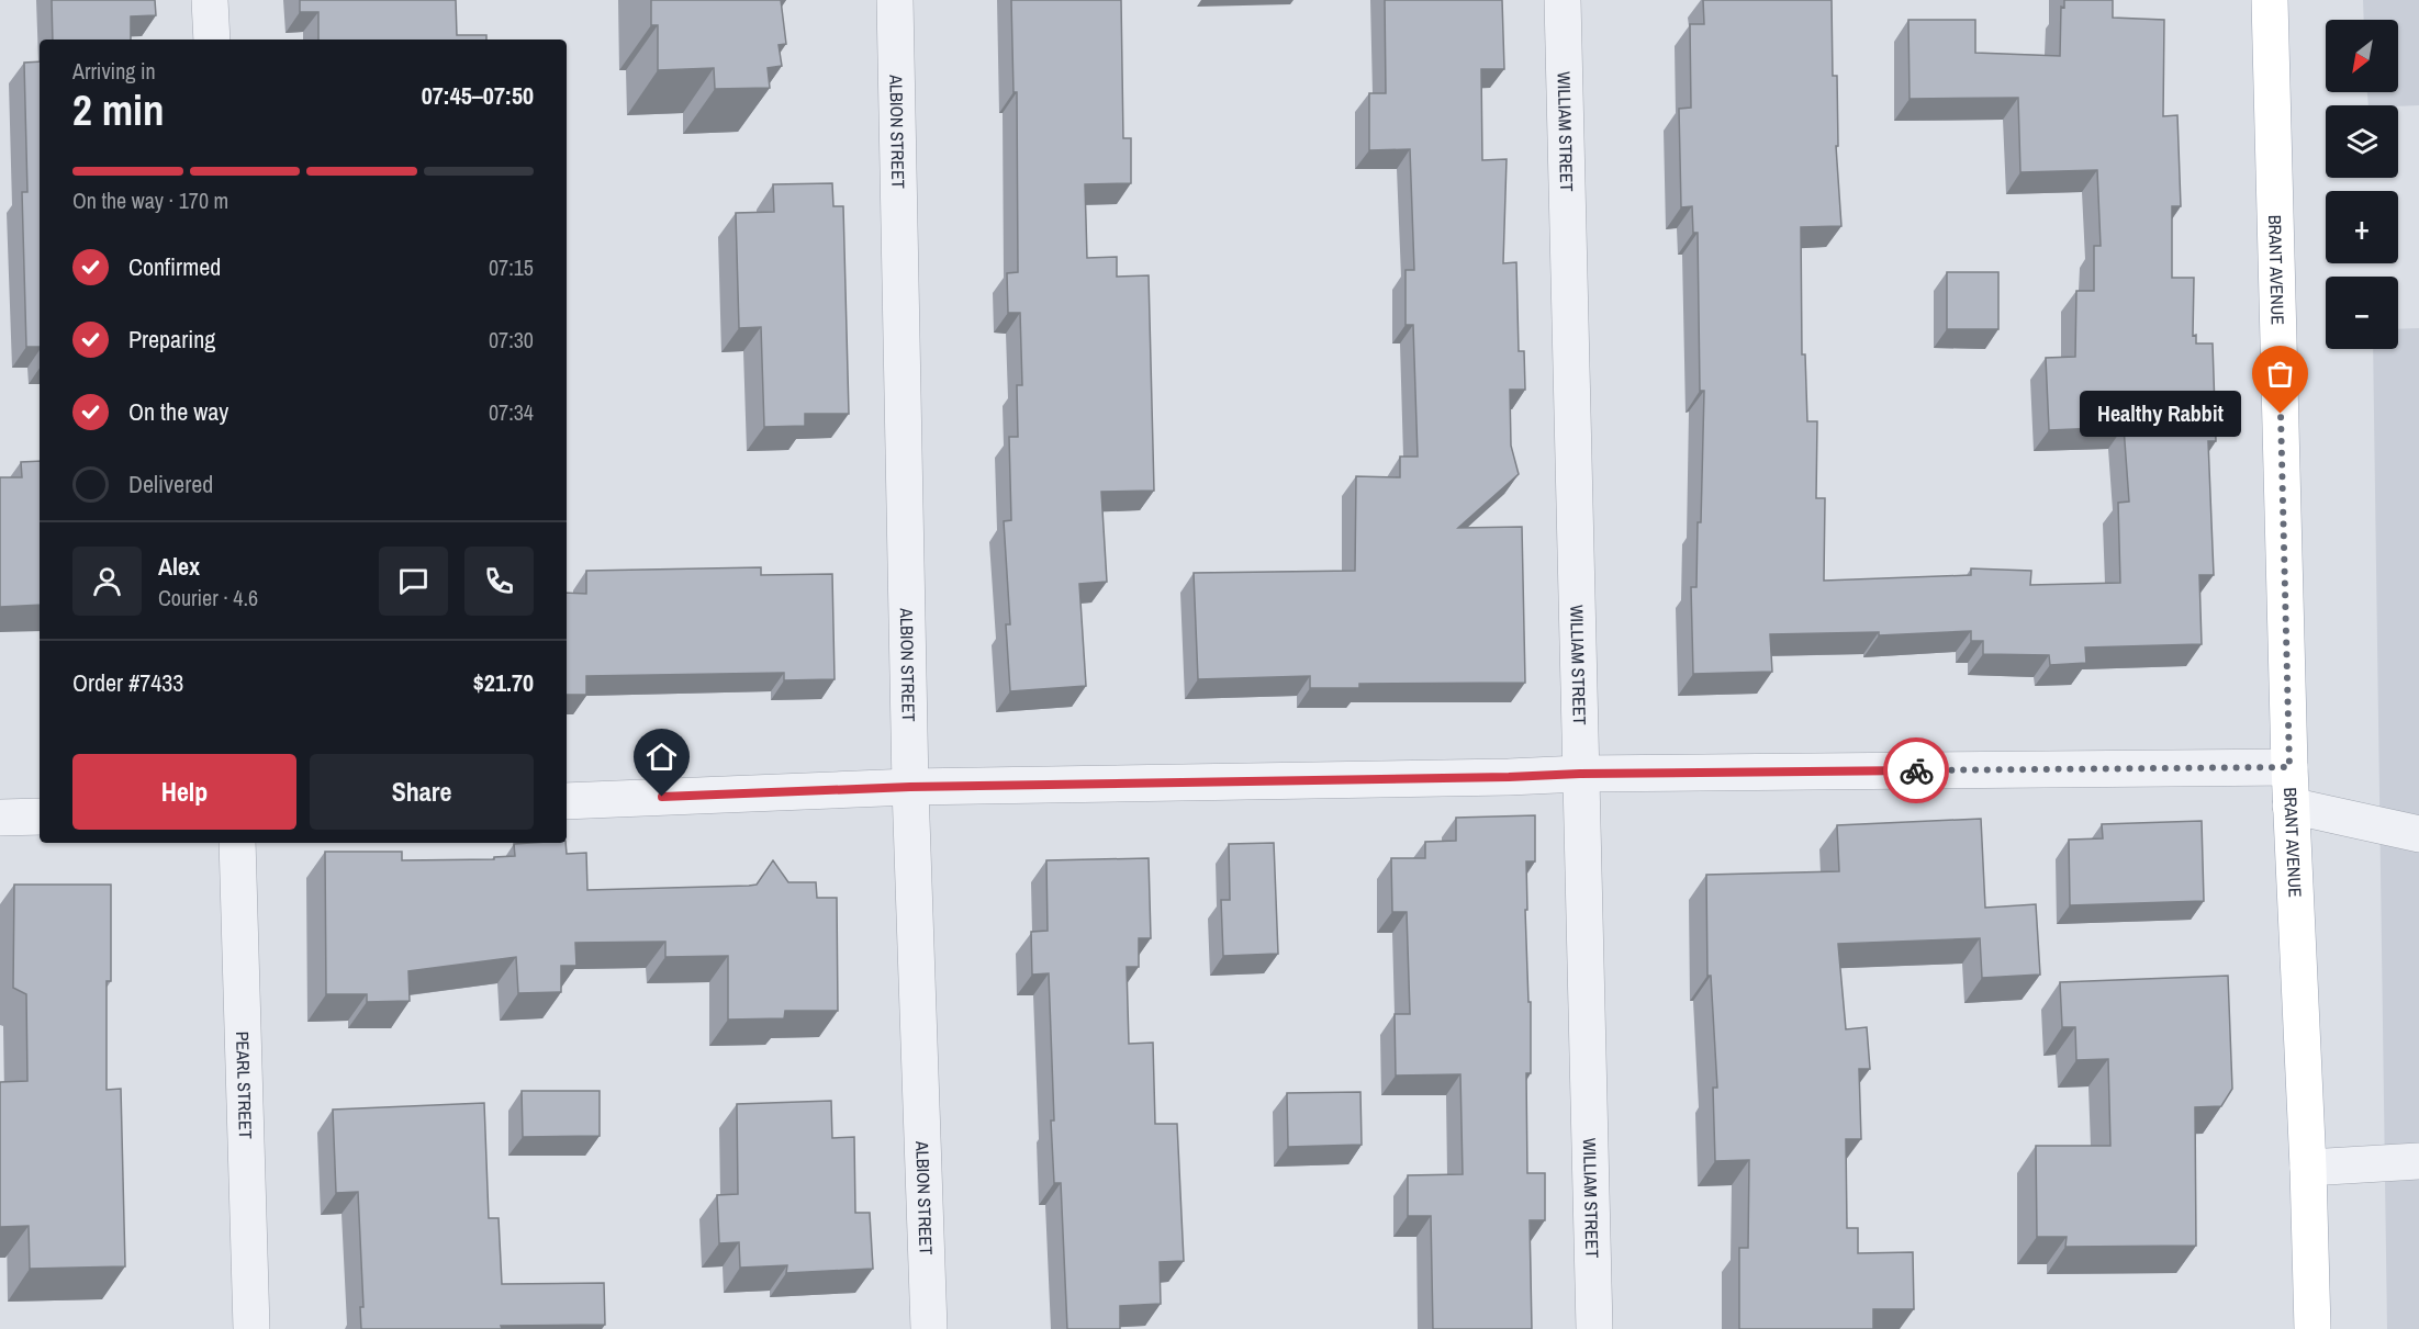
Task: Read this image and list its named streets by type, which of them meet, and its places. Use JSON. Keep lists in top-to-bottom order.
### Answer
{
  "streets": {
    "main road": ["BRANT AVENUE"],
    "street": ["ALBION STREET", "WILLIAM STREET", "PEARL STREET"]
  },
  "places": ["Healthy Rabbit"],
  "north": "bottom left",
  "page": {
    "map_buttons": ["+", "−"],
    "heading": ["2 min", "Arriving in", "07:45–07:50"],
    "panel": [
      "Alex",
      "Courier · 4.6",
      "Order #7433",
      "$21.70"
    ],
    "bar": "On the way · 170 m",
    "list": [
      ["Confirmed", "07:15"],
      ["Preparing", "07:30"],
      ["On the way", "07:34"],
      "Delivered"
    ],
    "bubble": "Healthy Rabbit",
    "buttons": ["Help", "Share"]
  }
}
